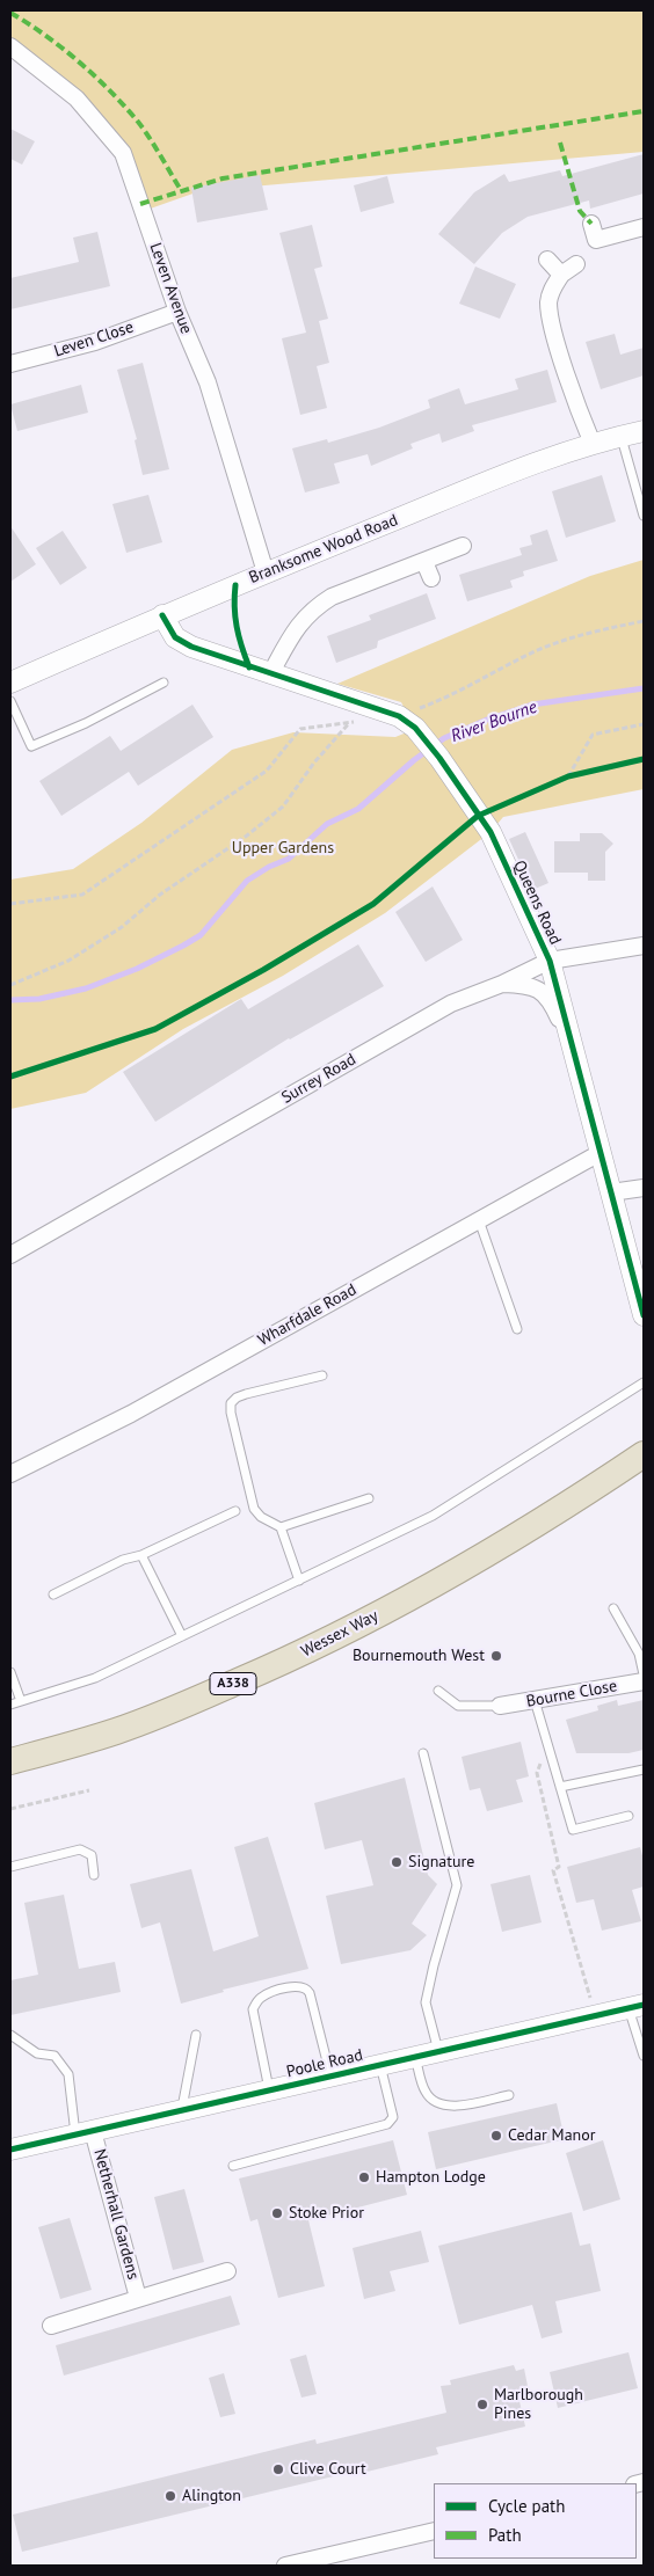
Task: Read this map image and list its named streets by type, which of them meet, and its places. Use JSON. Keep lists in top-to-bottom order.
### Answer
{
  "streets": {
    "highway": ["Wessex Way", "A338"],
    "street": [
      "Leven Avenue",
      "Leven Close",
      "Branksome Wood Road",
      "Queens Road",
      "Surrey Road",
      "Wharfdale Road",
      "Bourne Close",
      "Poole Road",
      "Netherhall Gardens"
    ]
  },
  "crossings": [
    ["Leven Avenue", "Leven Close"],
    ["Leven Avenue", "Branksome Wood Road"],
    ["Branksome Wood Road", "Queens Road"],
    ["Queens Road", "Surrey Road"],
    ["Queens Road", "Wharfdale Road"],
    ["Poole Road", "Netherhall Gardens"]
  ],
  "water": ["River Bourne"],
  "parks": ["Upper Gardens"],
  "places": [
    "Bournemouth West",
    "Signature",
    "Cedar Manor",
    "Hampton Lodge",
    "Stoke Prior",
    "Marlborough Pines",
    "Clive Court",
    "Alington"
  ],
  "legend": ["Cycle path", "Path"]
}
